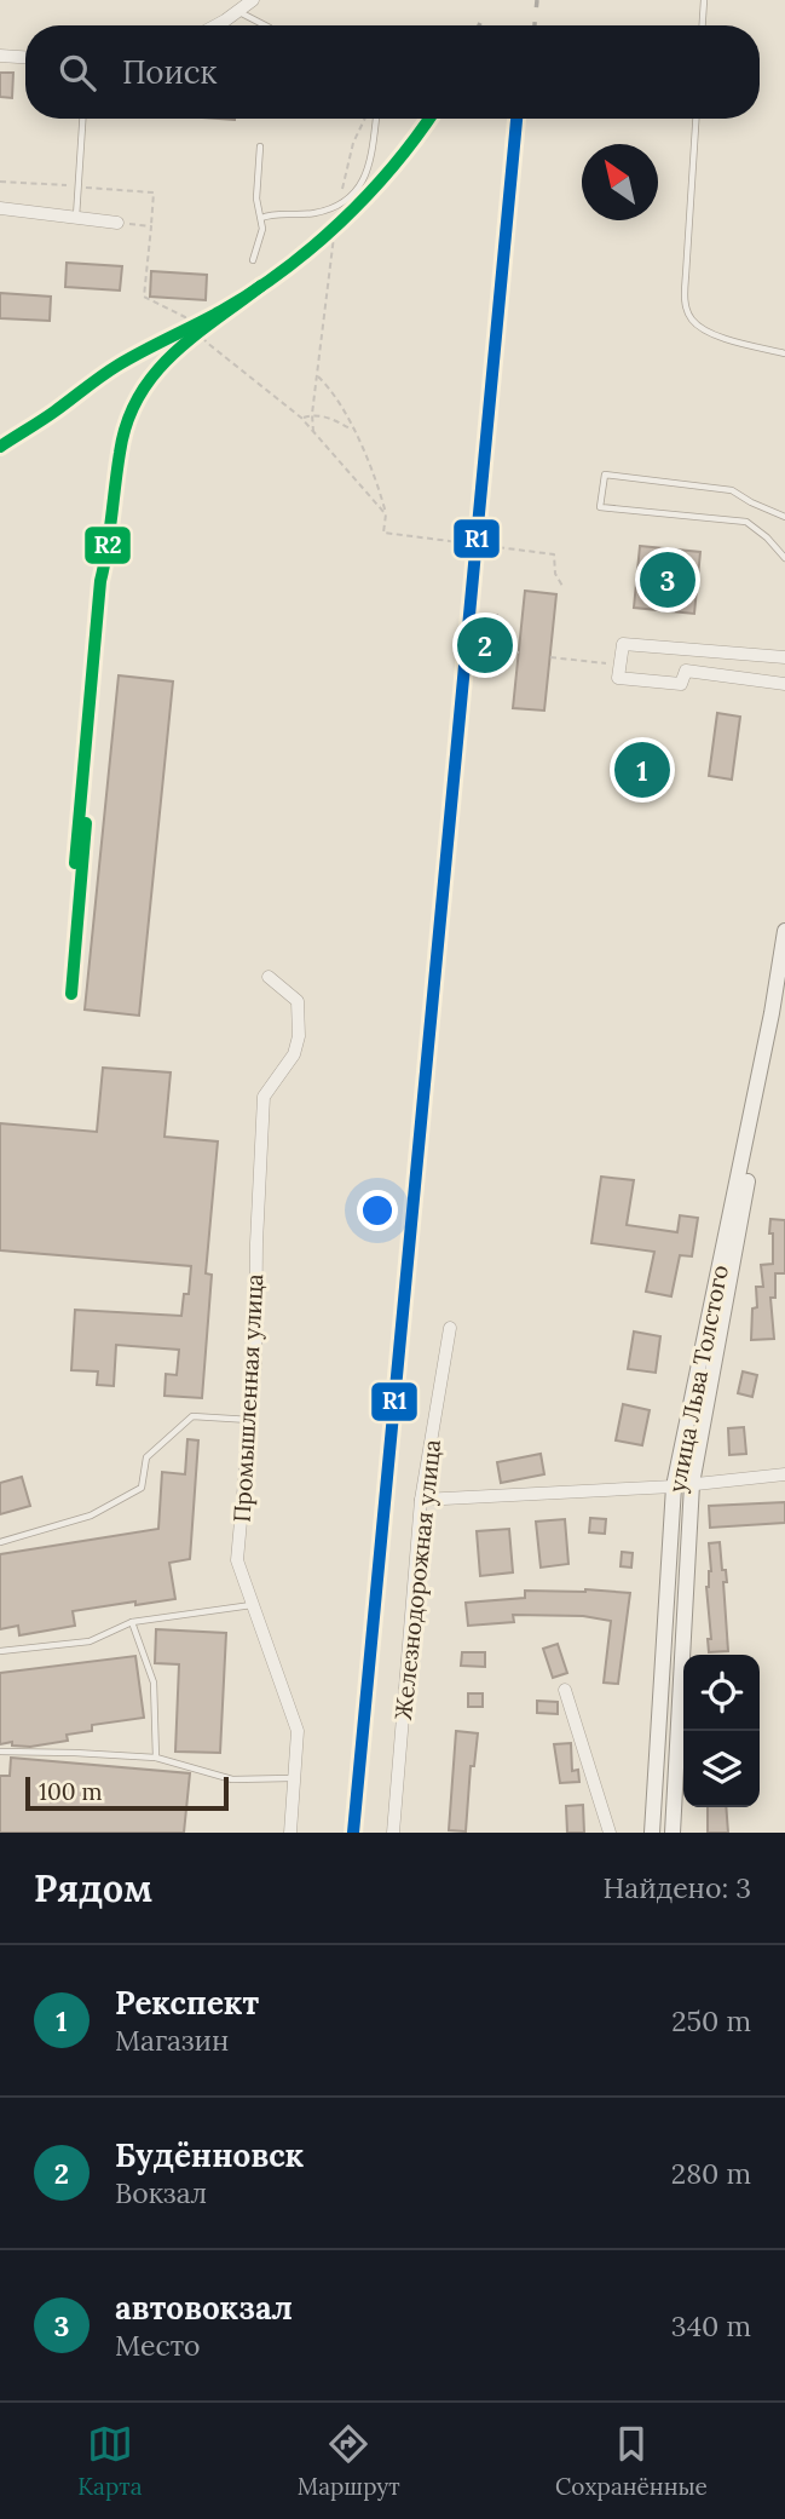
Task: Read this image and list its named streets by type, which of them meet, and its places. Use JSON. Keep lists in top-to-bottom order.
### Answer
{
  "streets": {
    "main road": ["улица Льва Толстого"],
    "street": ["Промышленная улица", "Железнодорожная улица"]
  },
  "lines": ["transit line R1", "transit line R2"],
  "scale_bar": "100 m",
  "north": "top left",
  "page": {
    "search": "Поиск",
    "pins": ["3", "2", "1"],
    "scale": "100 m",
    "heading": ["Рядом", "Найдено: 3"],
    "list": [
      {
        "mark": "1",
        "name": "Рекспект",
        "note": "Магазин",
        "value": "250 m"
      },
      {
        "mark": "2",
        "name": "Будённовск",
        "note": "Вокзал",
        "value": "280 m"
      },
      {
        "mark": "3",
        "name": "автовокзал",
        "note": "Место",
        "value": "340 m"
      }
    ],
    "nav": ["Карта", "Маршрут", "Сохранённые"]
  }
}
